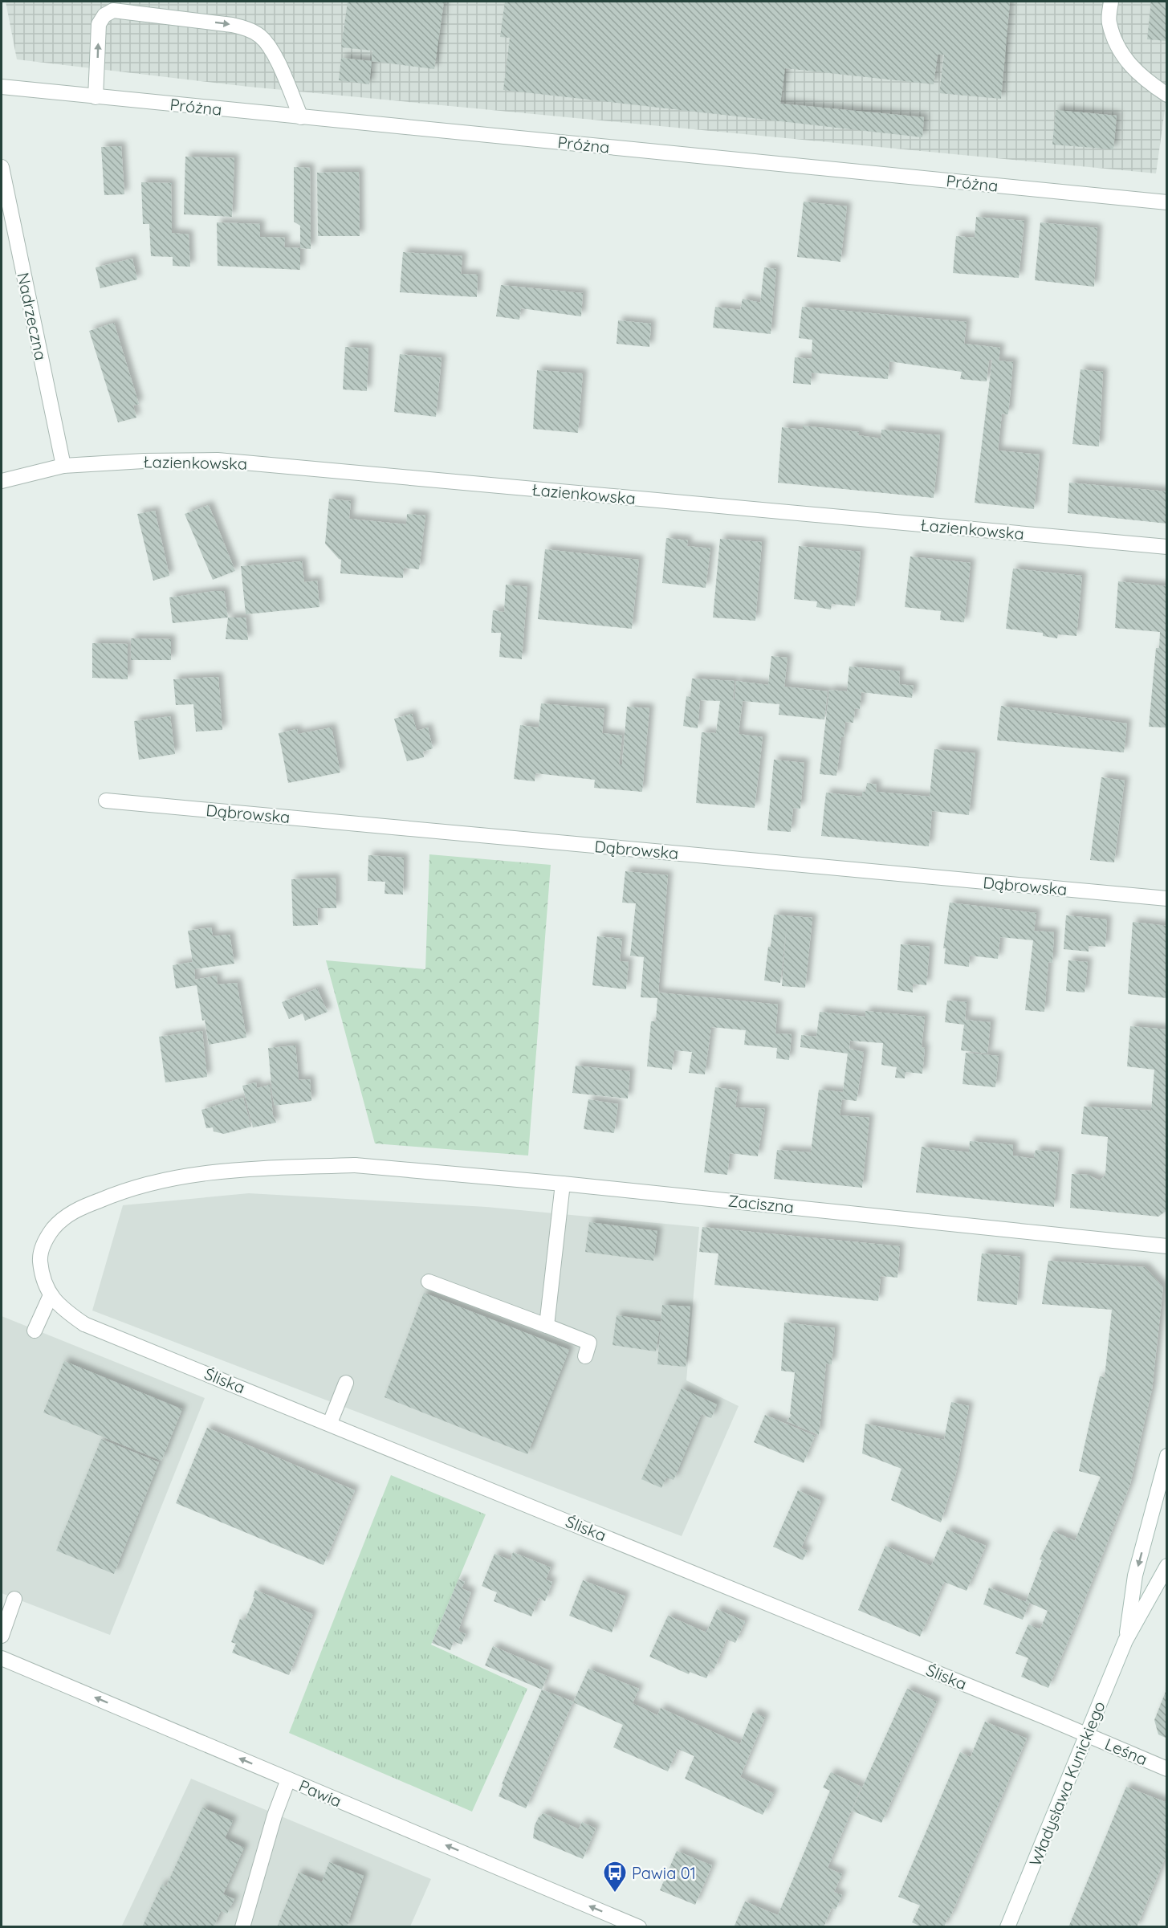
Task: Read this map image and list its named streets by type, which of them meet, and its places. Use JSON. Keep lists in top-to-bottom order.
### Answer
{
  "streets": {
    "street": [
      "Próżna",
      "Nadrzeczna",
      "Łazienkowska",
      "Dąbrowska",
      "Zaciszna",
      "Śliska",
      "Leśna",
      "Władysława Kunickiego",
      "Pawia"
    ]
  },
  "crossings": [
    ["Nadrzeczna", "Łazienkowska"],
    ["Zaciszna", "Śliska"],
    ["Śliska", "Leśna"],
    ["Śliska", "Władysława Kunickiego"],
    ["Leśna", "Władysława Kunickiego"]
  ],
  "one_way": ["Pawia"],
  "places": {
    "bus stop": ["Pawia 01"]
  }
}
